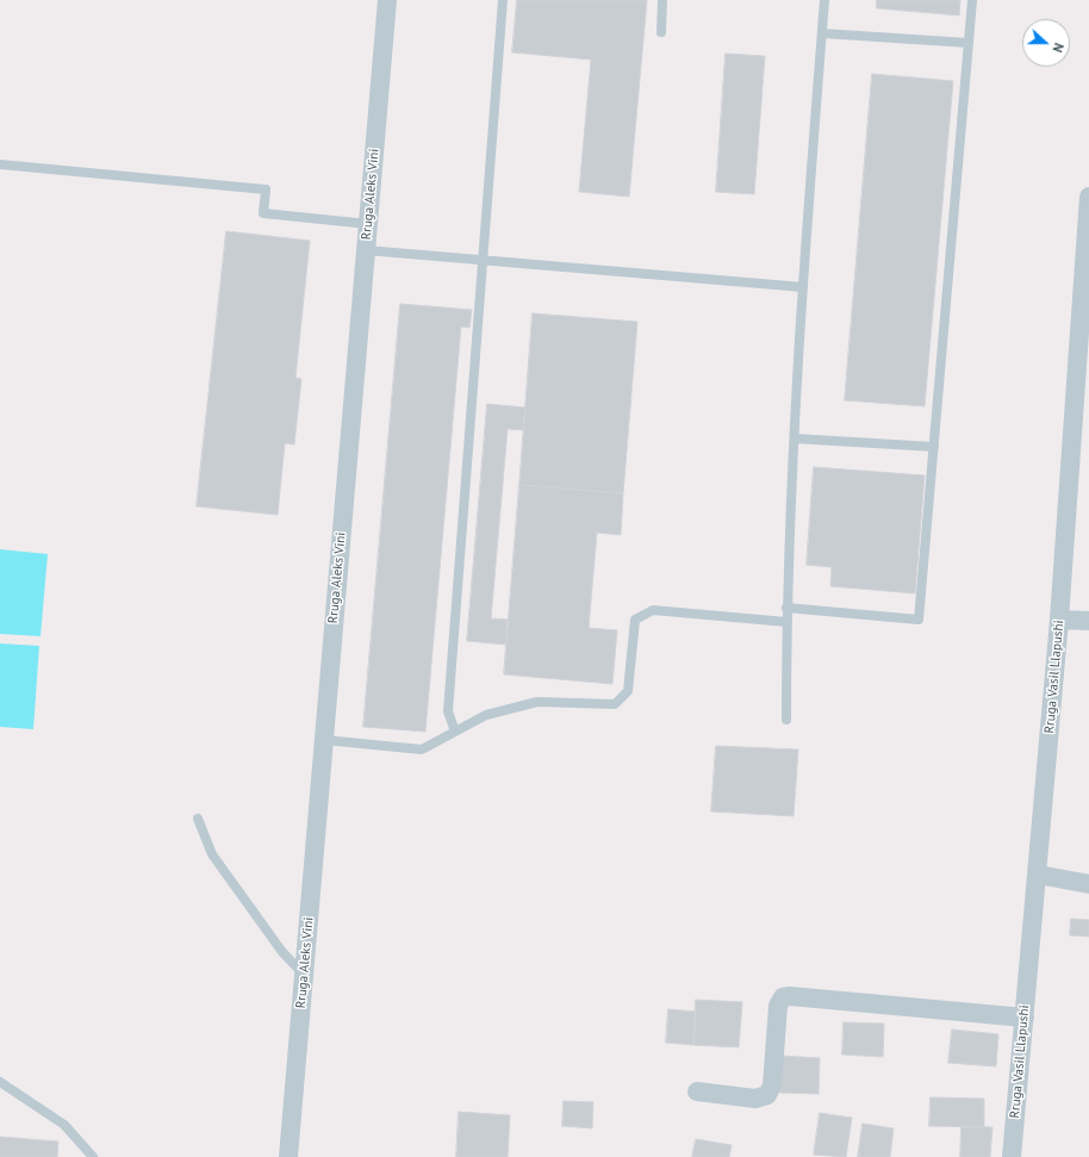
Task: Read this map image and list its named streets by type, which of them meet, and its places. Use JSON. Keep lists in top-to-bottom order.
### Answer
{
  "streets": {
    "street": ["Rruga Aleks Vini", "Rruga Vasil Llapushi"]
  },
  "north": "right"
}
